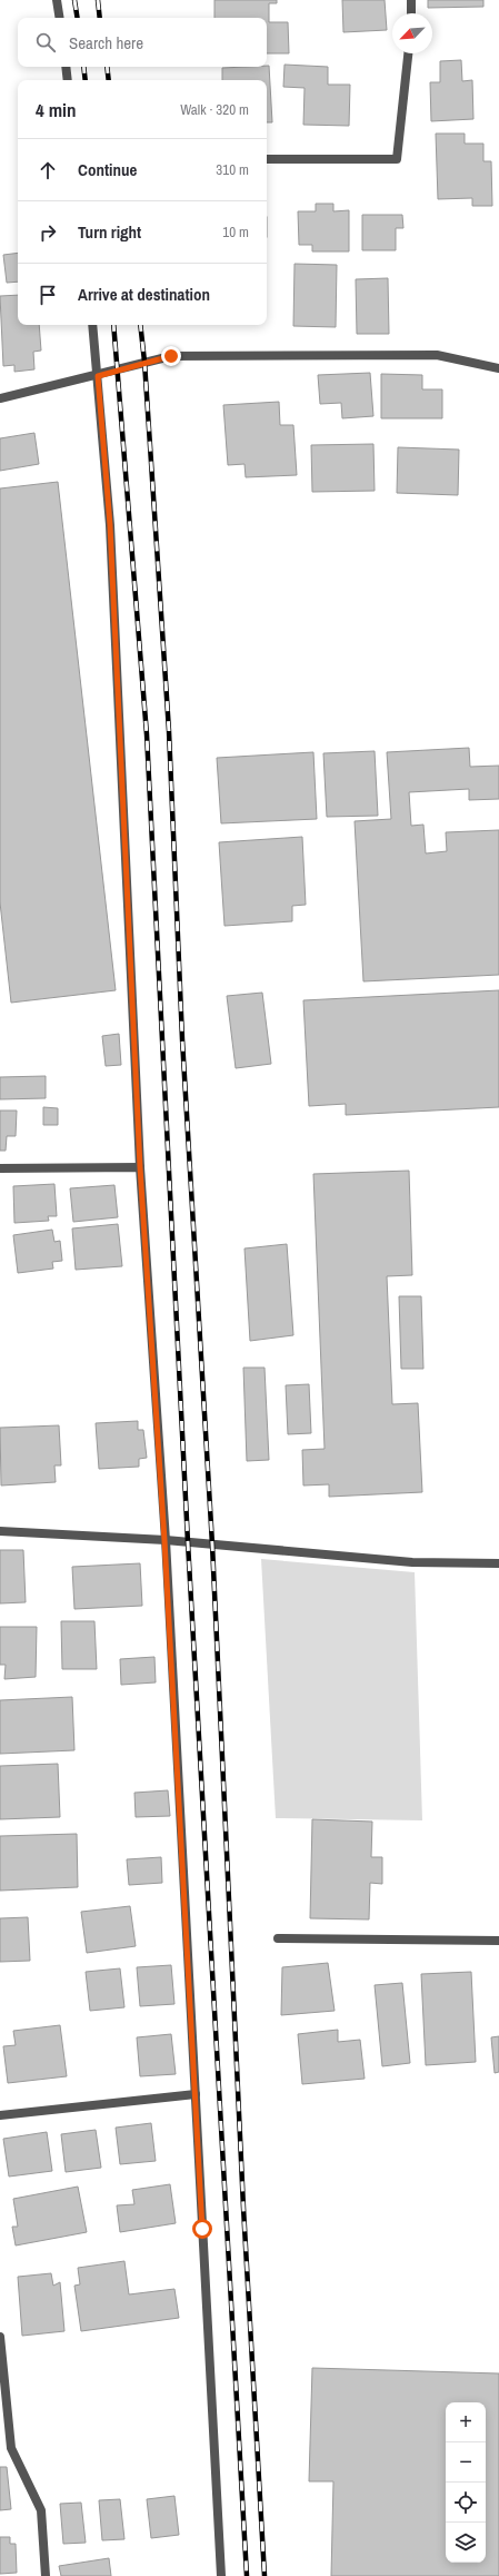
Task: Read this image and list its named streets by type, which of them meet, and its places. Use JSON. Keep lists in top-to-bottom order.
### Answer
{
  "north": "bottom left",
  "page": {
    "search": "Search here",
    "heading": ["4 min", "Walk · 320 m"],
    "list": [
      ["Continue", "310 m"],
      ["Turn right", "10 m"],
      "Arrive at destination"
    ],
    "map_buttons": ["+", "−"]
  }
}
